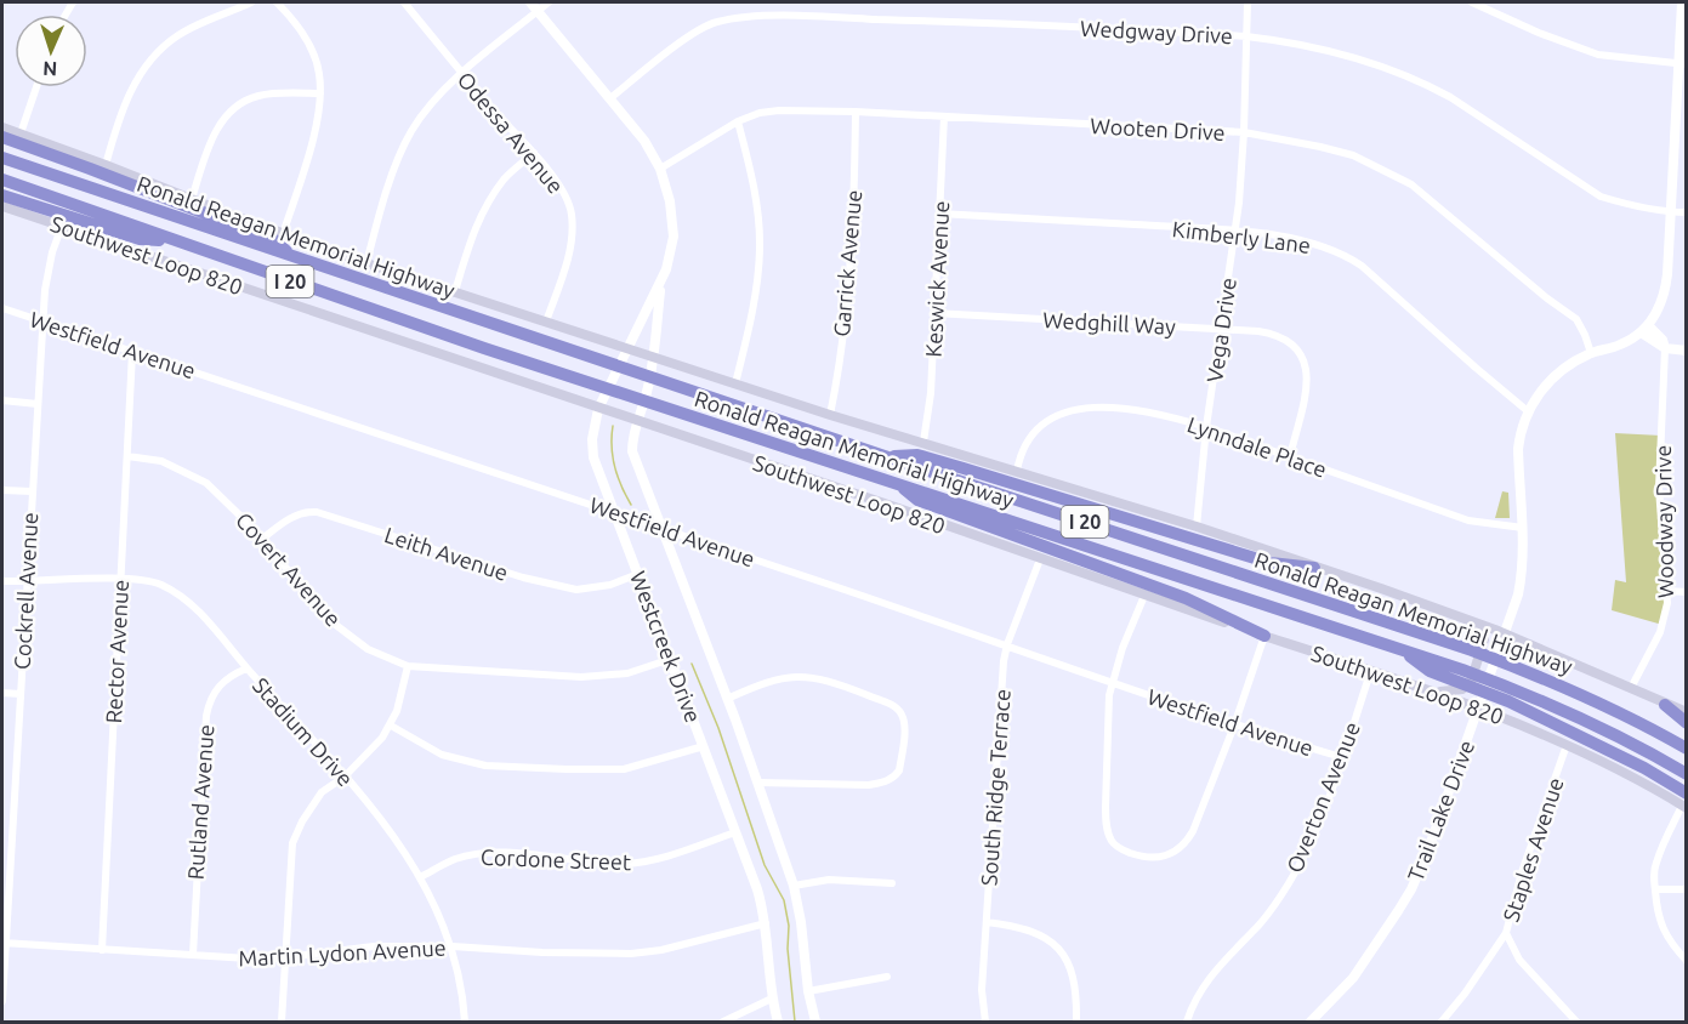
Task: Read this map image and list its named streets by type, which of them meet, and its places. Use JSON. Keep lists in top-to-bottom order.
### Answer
{
  "streets": {
    "highway": ["Ronald Reagan Memorial Highway", "I 20"],
    "main road": ["Southwest Loop 820"],
    "street": [
      "Wedgway Drive",
      "Wooten Drive",
      "Odessa Avenue",
      "Kimberly Lane",
      "Garrick Avenue",
      "Keswick Avenue",
      "Wedghill Way",
      "Vega Drive",
      "Westfield Avenue",
      "Lynndale Place",
      "Woodway Drive",
      "Leith Avenue",
      "Covert Avenue",
      "Cockrell Avenue",
      "Westcreek Drive",
      "Rector Avenue",
      "Stadium Drive",
      "South Ridge Terrace",
      "Overton Avenue",
      "Rutland Avenue",
      "Trail Lake Drive",
      "Staples Avenue",
      "Cordone Street",
      "Martin Lydon Avenue"
    ]
  },
  "crossings": [
    ["Wedgway Drive", "Vega Drive"],
    ["Wedgway Drive", "Westcreek Drive"],
    ["Wooten Drive", "Garrick Avenue"],
    ["Wooten Drive", "Keswick Avenue"],
    ["Wooten Drive", "Vega Drive"],
    ["Wooten Drive", "Westcreek Drive"],
    ["Wooten Drive", "Trail Lake Drive"],
    ["Kimberly Lane", "Keswick Avenue"],
    ["Kimberly Lane", "Vega Drive"],
    ["Kimberly Lane", "Trail Lake Drive"],
    ["Southwest Loop 820", "Cockrell Avenue"],
    ["Southwest Loop 820", "Westcreek Drive"],
    ["Southwest Loop 820", "South Ridge Terrace"],
    ["Southwest Loop 820", "Overton Avenue"],
    ["Southwest Loop 820", "Trail Lake Drive"],
    ["Southwest Loop 820", "Staples Avenue"],
    ["Keswick Avenue", "Wedghill Way"],
    ["Wedghill Way", "Vega Drive"],
    ["Wedghill Way", "Lynndale Place"],
    ["Vega Drive", "Lynndale Place"],
    ["Westfield Avenue", "Cockrell Avenue"],
    ["Westfield Avenue", "Westcreek Drive"],
    ["Westfield Avenue", "Rector Avenue"],
    ["Westfield Avenue", "South Ridge Terrace"],
    ["Westfield Avenue", "Overton Avenue"],
    ["Lynndale Place", "Trail Lake Drive"],
    ["Leith Avenue", "Covert Avenue"],
    ["Leith Avenue", "Westcreek Drive"],
    ["Covert Avenue", "Westcreek Drive"],
    ["Covert Avenue", "Rector Avenue"],
    ["Cockrell Avenue", "Stadium Drive"],
    ["Cockrell Avenue", "Martin Lydon Avenue"],
    ["Westcreek Drive", "Cordone Street"],
    ["Westcreek Drive", "Martin Lydon Avenue"],
    ["Rector Avenue", "Stadium Drive"],
    ["Rector Avenue", "Martin Lydon Avenue"],
    ["Stadium Drive", "Rutland Avenue"],
    ["Stadium Drive", "Cordone Street"],
    ["Stadium Drive", "Martin Lydon Avenue"],
    ["Rutland Avenue", "Martin Lydon Avenue"]
  ],
  "north": "bottom"
}
